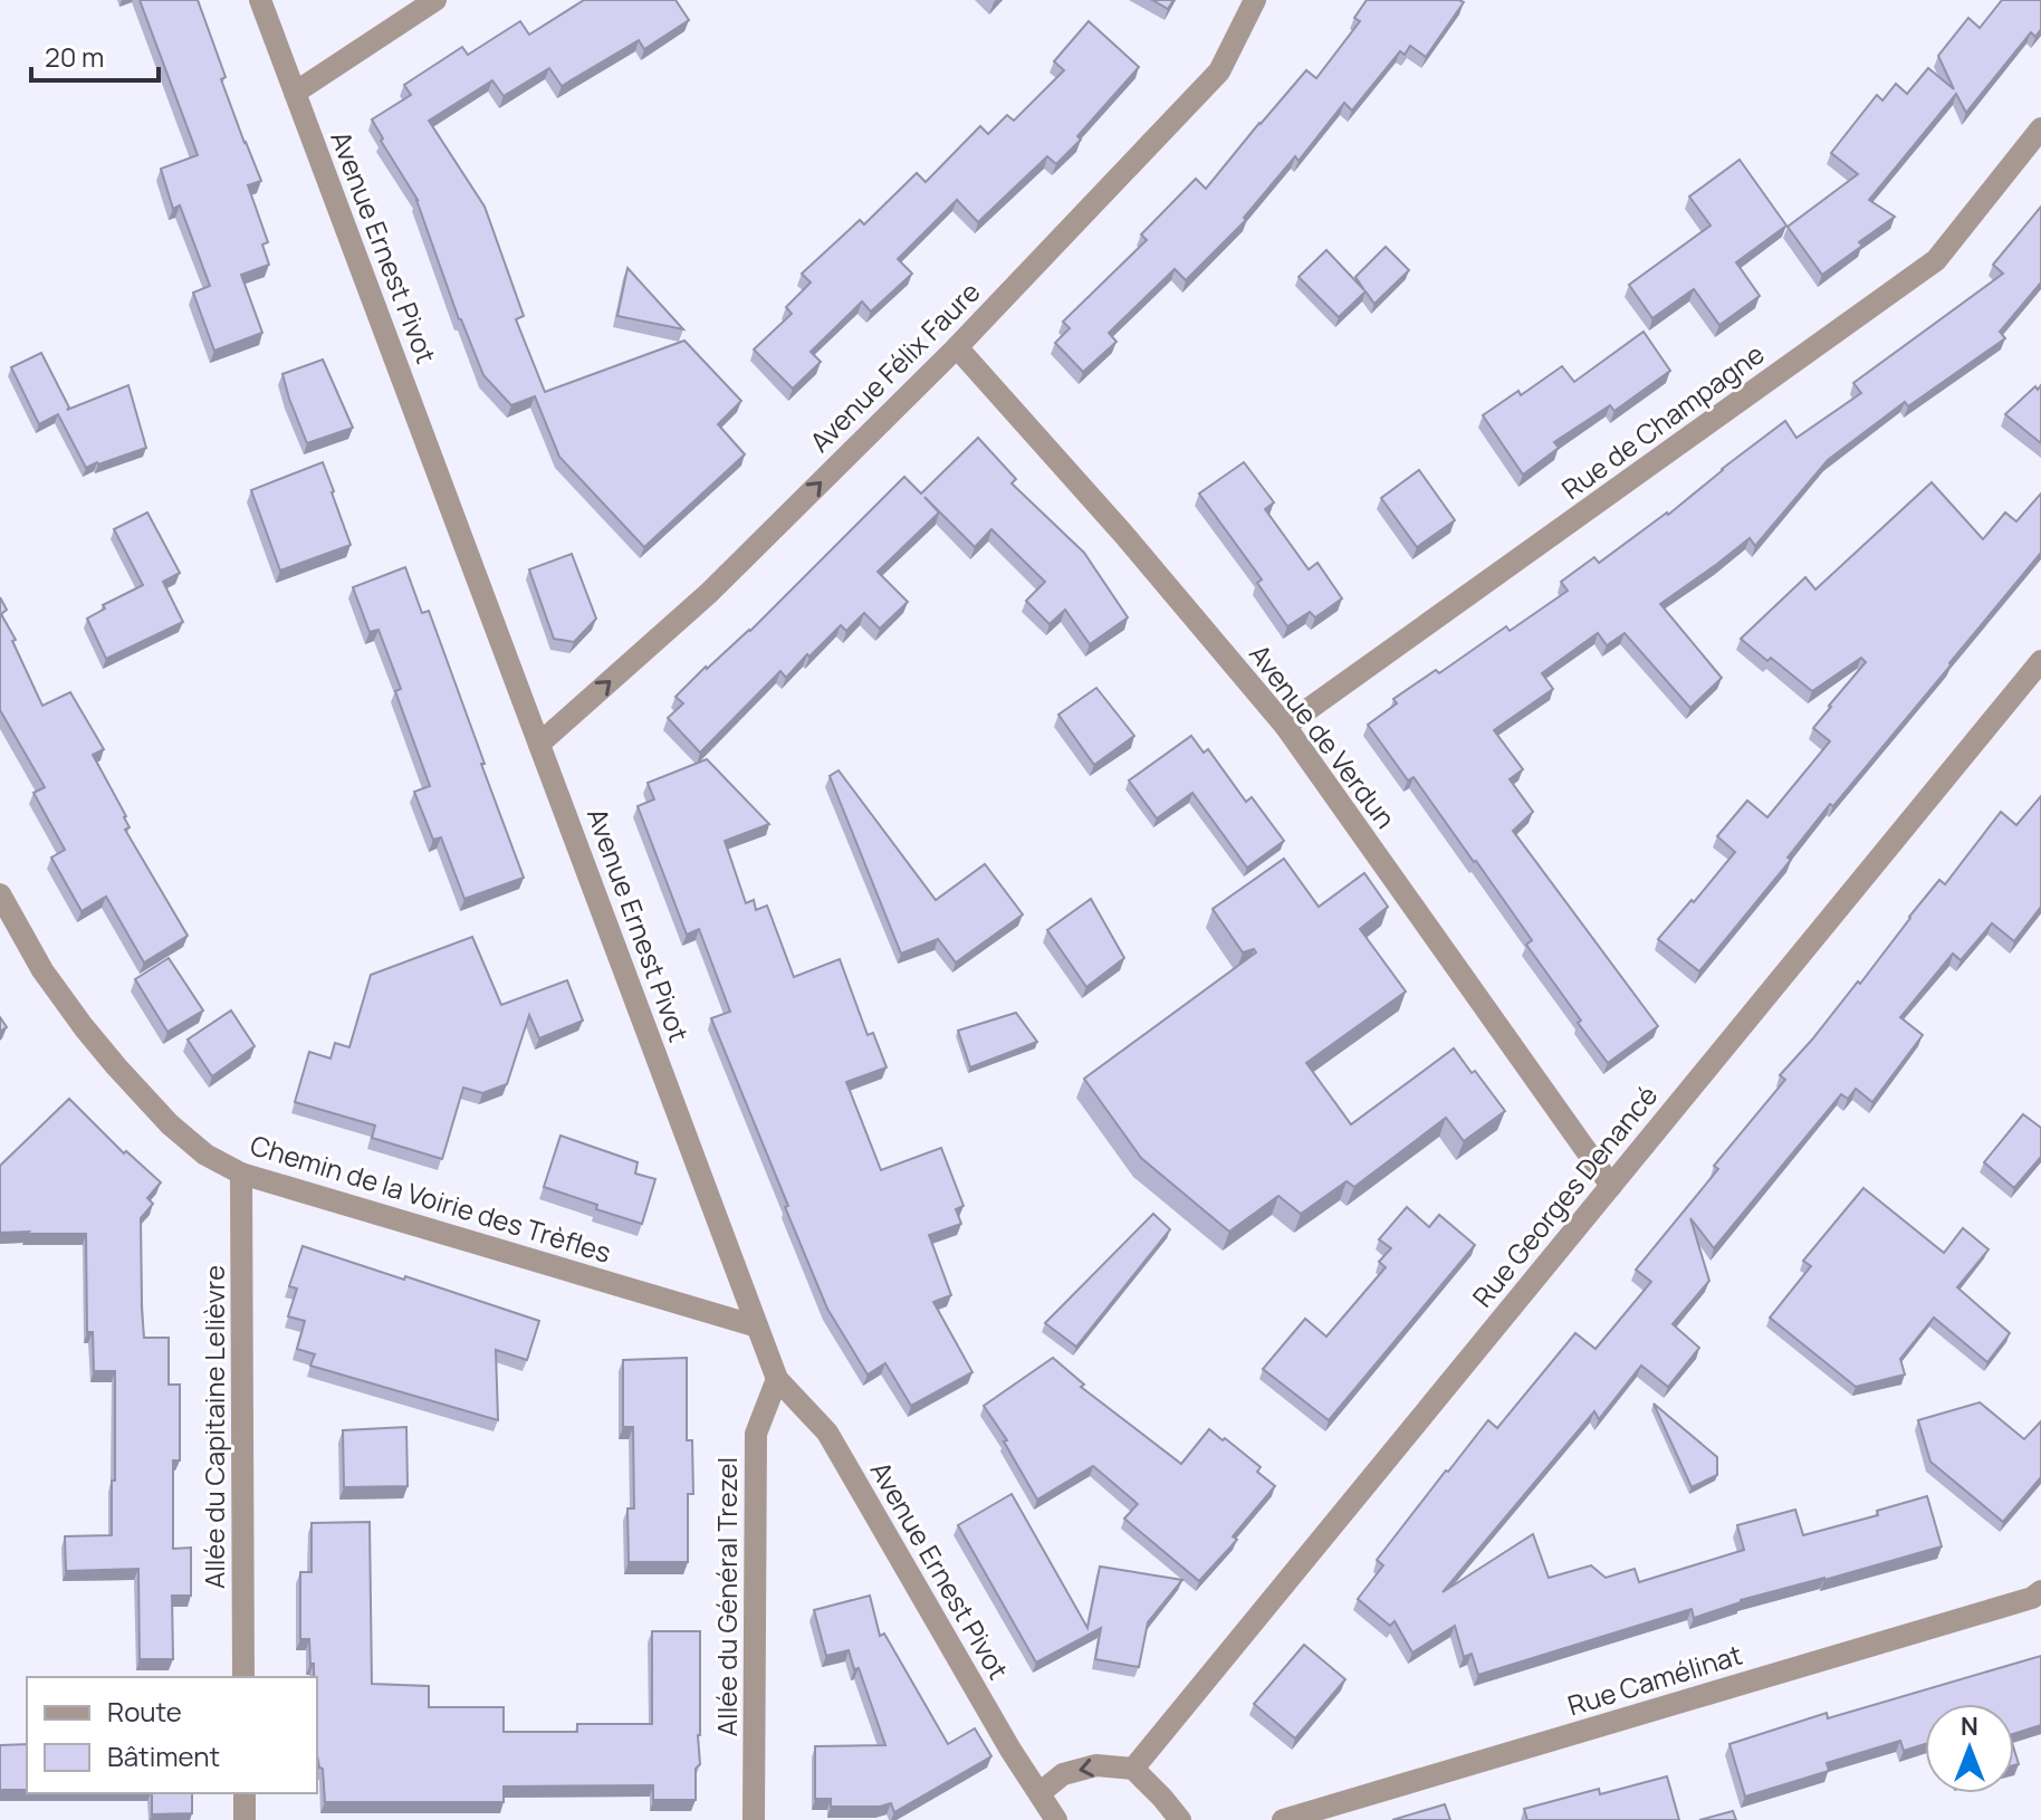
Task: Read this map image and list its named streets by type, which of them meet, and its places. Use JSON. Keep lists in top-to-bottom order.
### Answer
{
  "streets": {
    "street": [
      "Avenue Ernest Pivot",
      "Avenue Félix Faure",
      "Rue de Champagne",
      "Avenue de Verdun",
      "Rue Georges Denancé",
      "Chemin de la Voirie des Trèfles",
      "Allée du Capitaine Lelièvre",
      "Allée du Général Trezel",
      "Rue Camélinat"
    ]
  },
  "crossings": [
    ["Avenue Ernest Pivot", "Avenue Félix Faure"],
    ["Avenue Ernest Pivot", "Chemin de la Voirie des Trèfles"],
    ["Avenue Ernest Pivot", "Allée du Général Trezel"],
    ["Avenue Félix Faure", "Avenue de Verdun"],
    ["Rue de Champagne", "Avenue de Verdun"],
    ["Avenue de Verdun", "Rue Georges Denancé"],
    ["Chemin de la Voirie des Trèfles", "Allée du Capitaine Lelièvre"]
  ],
  "one_way": ["Avenue Félix Faure"],
  "legend": ["Route", "Bâtiment"],
  "scale_bar": "20 m",
  "north": "top"
}
